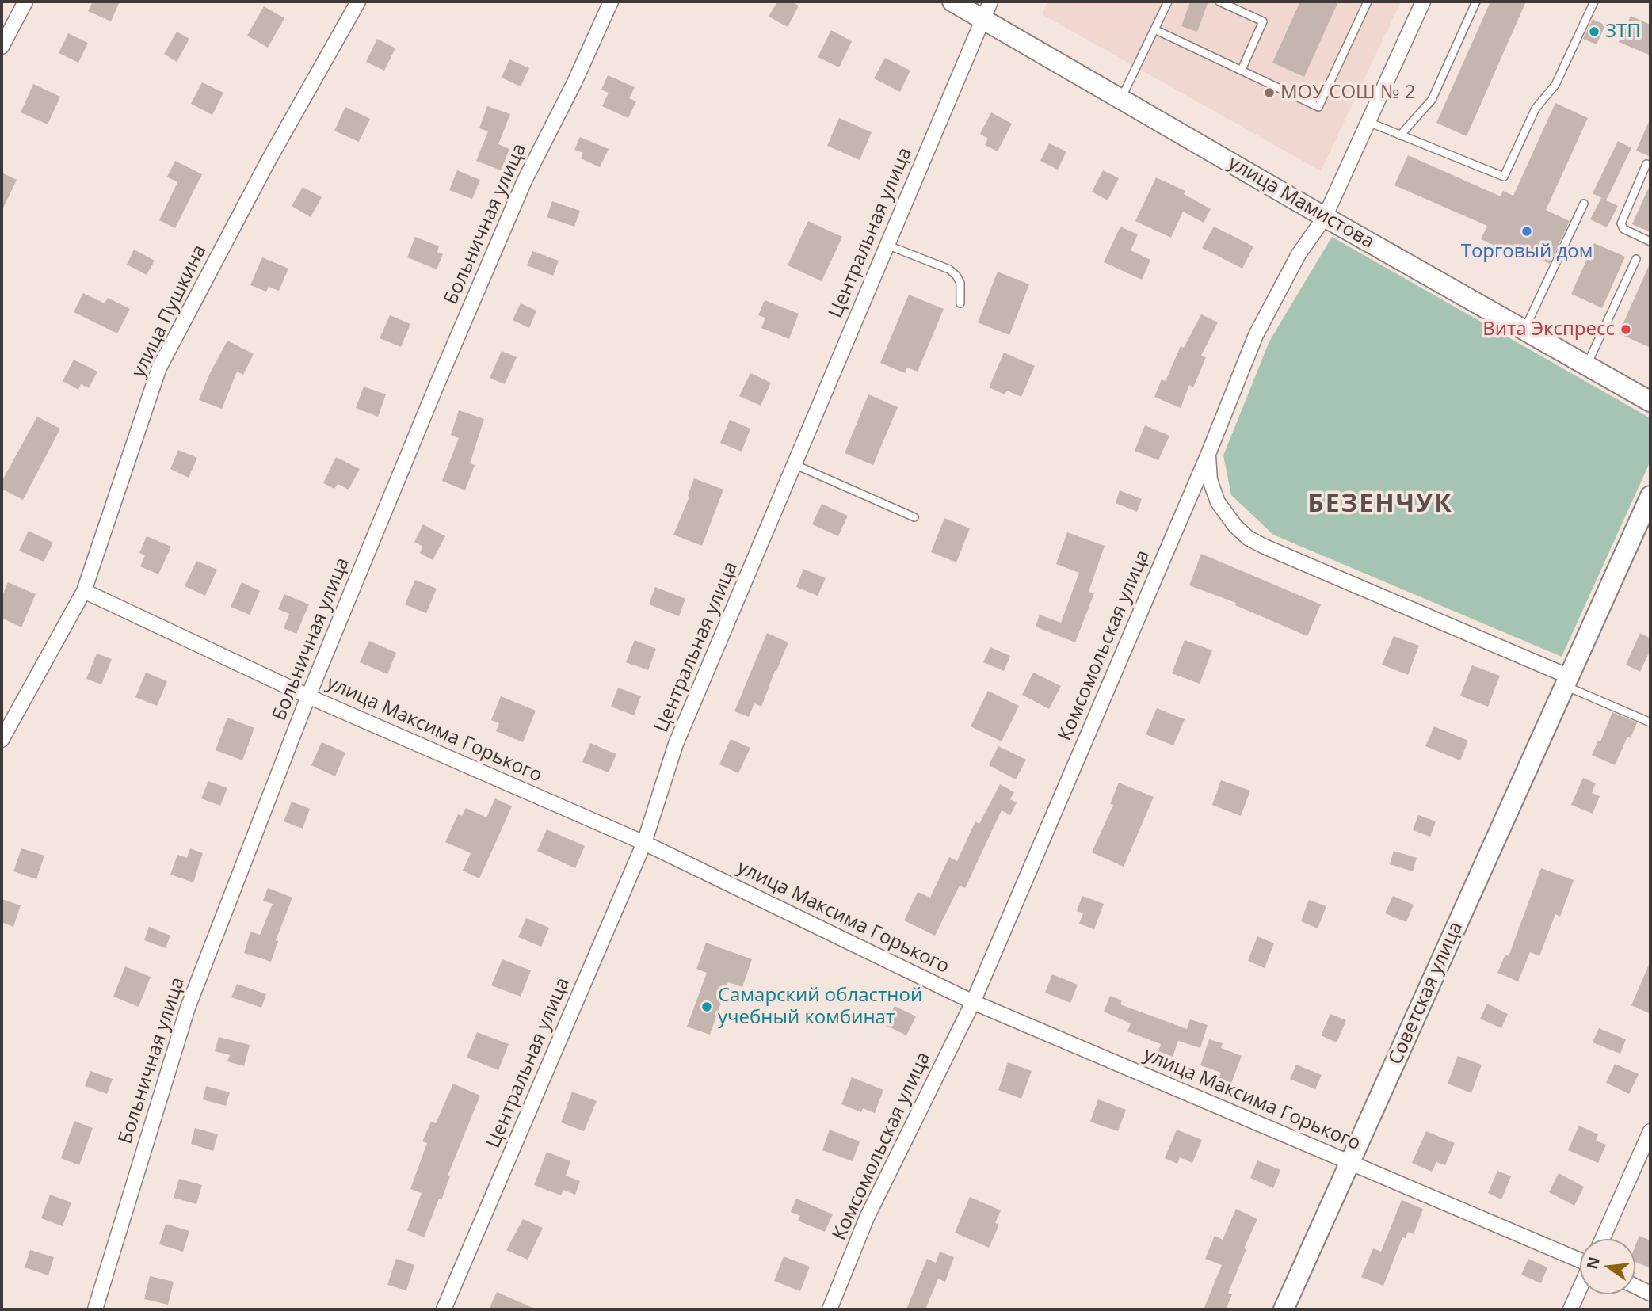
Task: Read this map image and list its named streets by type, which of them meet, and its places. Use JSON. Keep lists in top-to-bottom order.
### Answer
{
  "streets": {
    "street": [
      "улица Мамистова",
      "Больничная улица",
      "Центральная улица",
      "улица Пушкина",
      "Комсомольская улица",
      "улица Максима Горького",
      "Советская улица"
    ]
  },
  "crossings": [
    ["улица Мамистова", "Центральная улица"],
    ["улица Мамистова", "Комсомольская улица"],
    ["Больничная улица", "улица Максима Горького"],
    ["Центральная улица", "улица Максима Горького"],
    ["улица Пушкина", "улица Максима Горького"],
    ["Комсомольская улица", "улица Максима Горького"],
    ["улица Максима Горького", "Советская улица"]
  ],
  "districts": ["БЕЗЕНЧУК"],
  "places": [
    "ЗТП",
    "МОУ СОШ № 2",
    "Торговый дом",
    "Вита Экспресс",
    "Самарский областной учебный комбинат"
  ],
  "north": "left"
}
